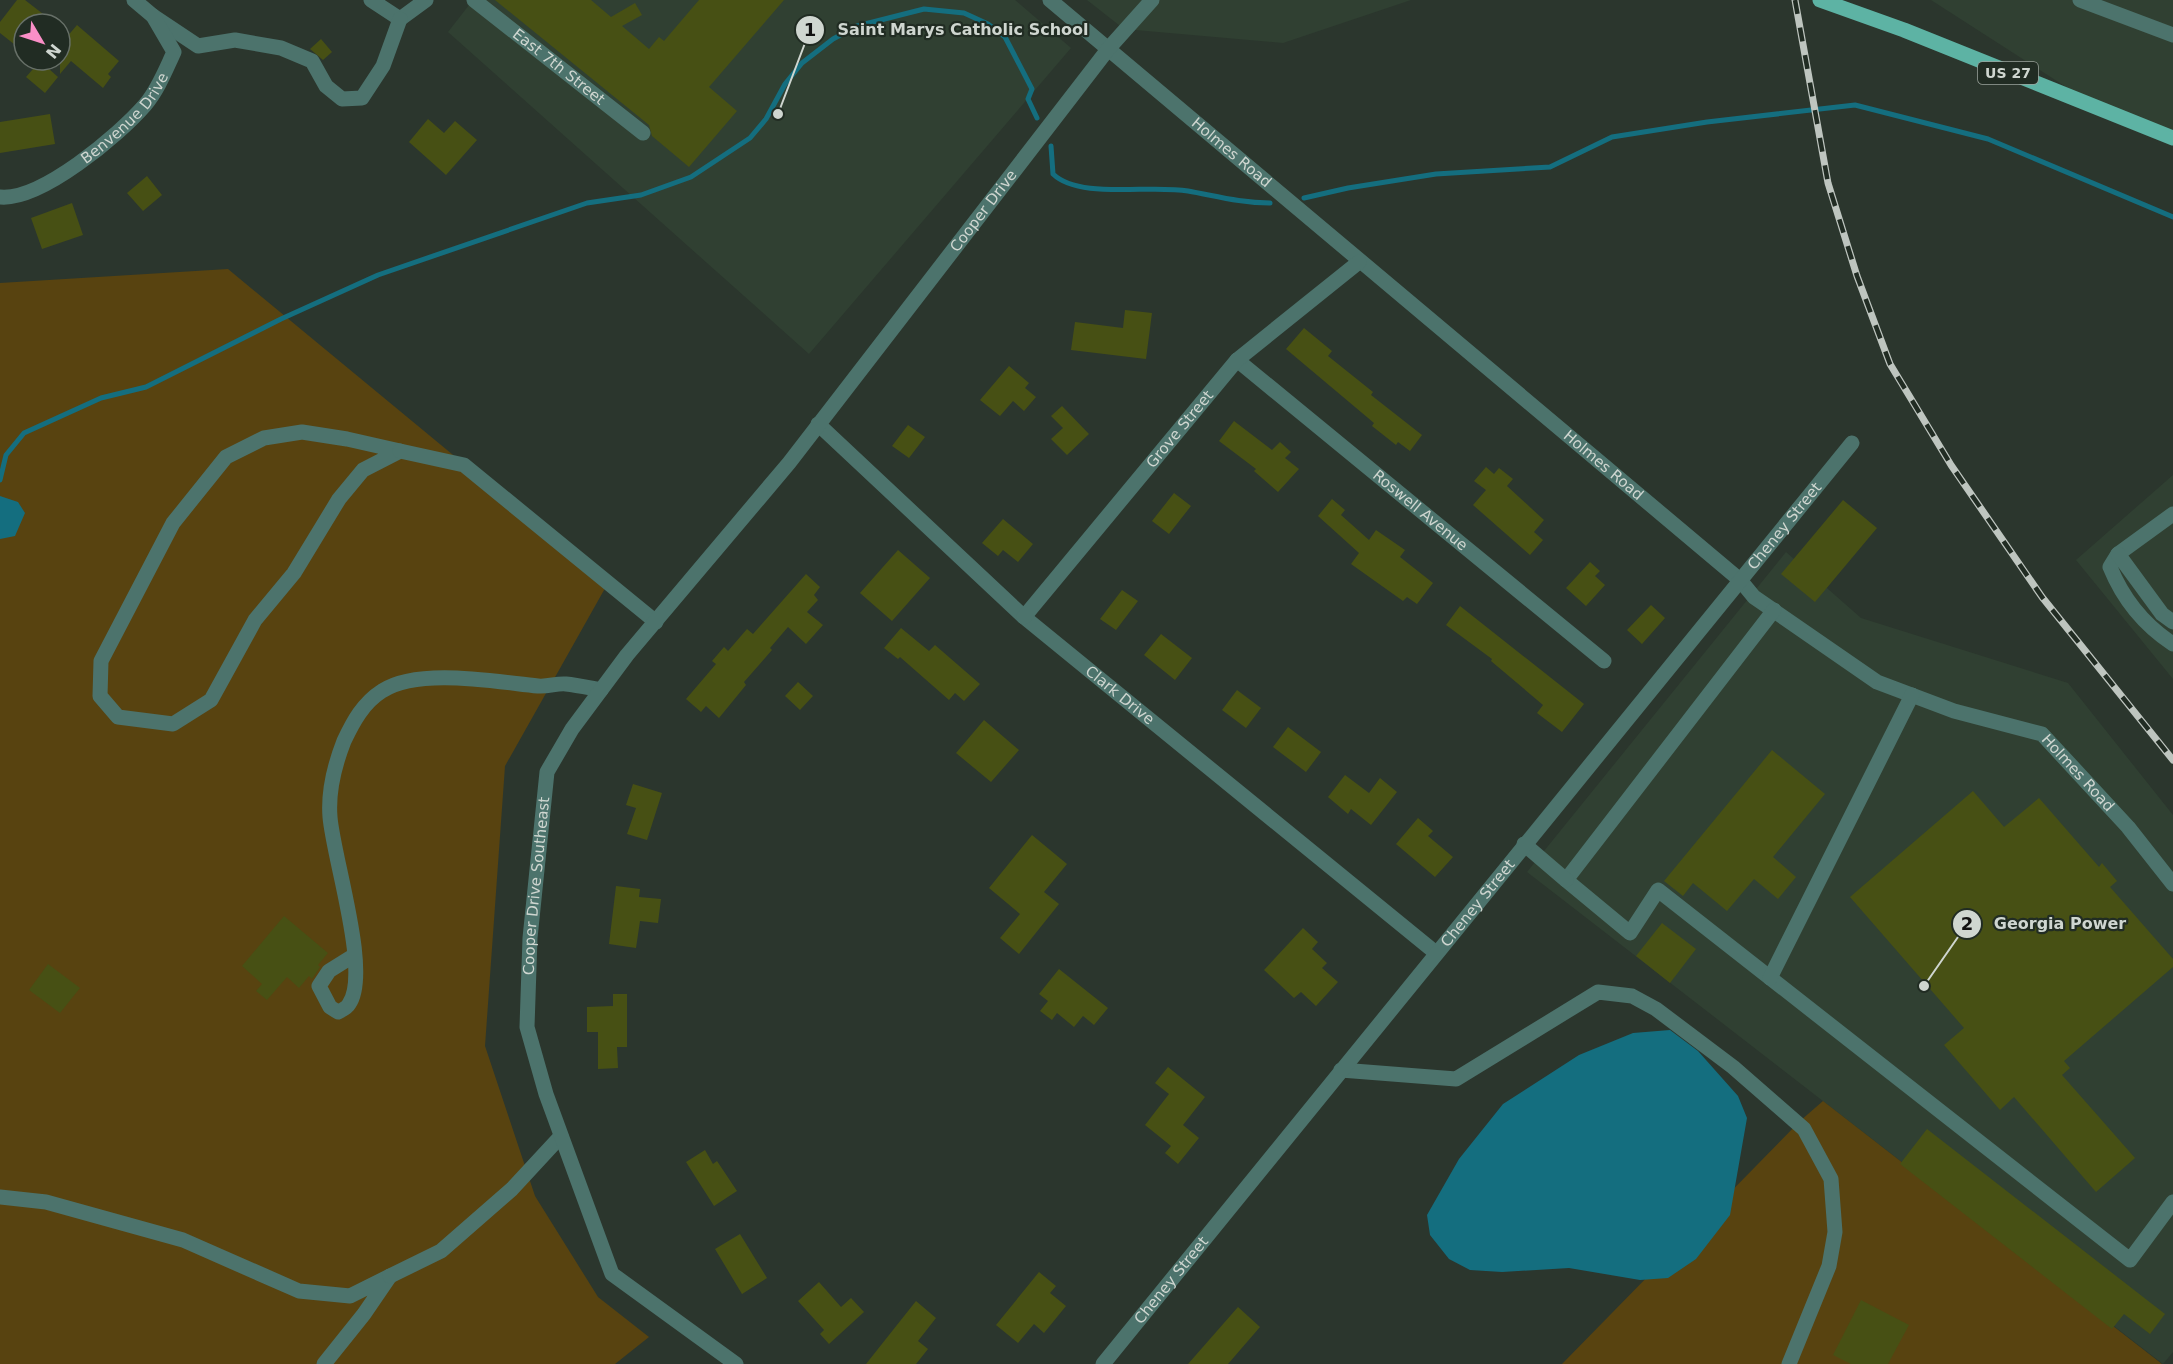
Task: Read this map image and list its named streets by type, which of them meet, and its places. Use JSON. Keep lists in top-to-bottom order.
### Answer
{
  "streets": {
    "main road": ["US 27"],
    "street": [
      "East 7th Street",
      "Benvenue Drive",
      "Holmes Road",
      "Cooper Drive",
      "Grove Street",
      "Roswell Avenue",
      "Cheney Street",
      "Clark Drive",
      "Cooper Drive Southeast"
    ]
  },
  "crossings": [
    ["Holmes Road", "Cooper Drive"],
    ["Holmes Road", "Grove Street"],
    ["Holmes Road", "Cheney Street"],
    ["Cooper Drive", "Clark Drive"],
    ["Cooper Drive", "Cooper Drive Southeast"],
    ["Grove Street", "Roswell Avenue"],
    ["Grove Street", "Clark Drive"],
    ["Cheney Street", "Clark Drive"],
    ["Clark Drive", "Cooper Drive Southeast"]
  ],
  "places": ["Saint Marys Catholic School", "Georgia Power"],
  "north": "bottom right"
}
